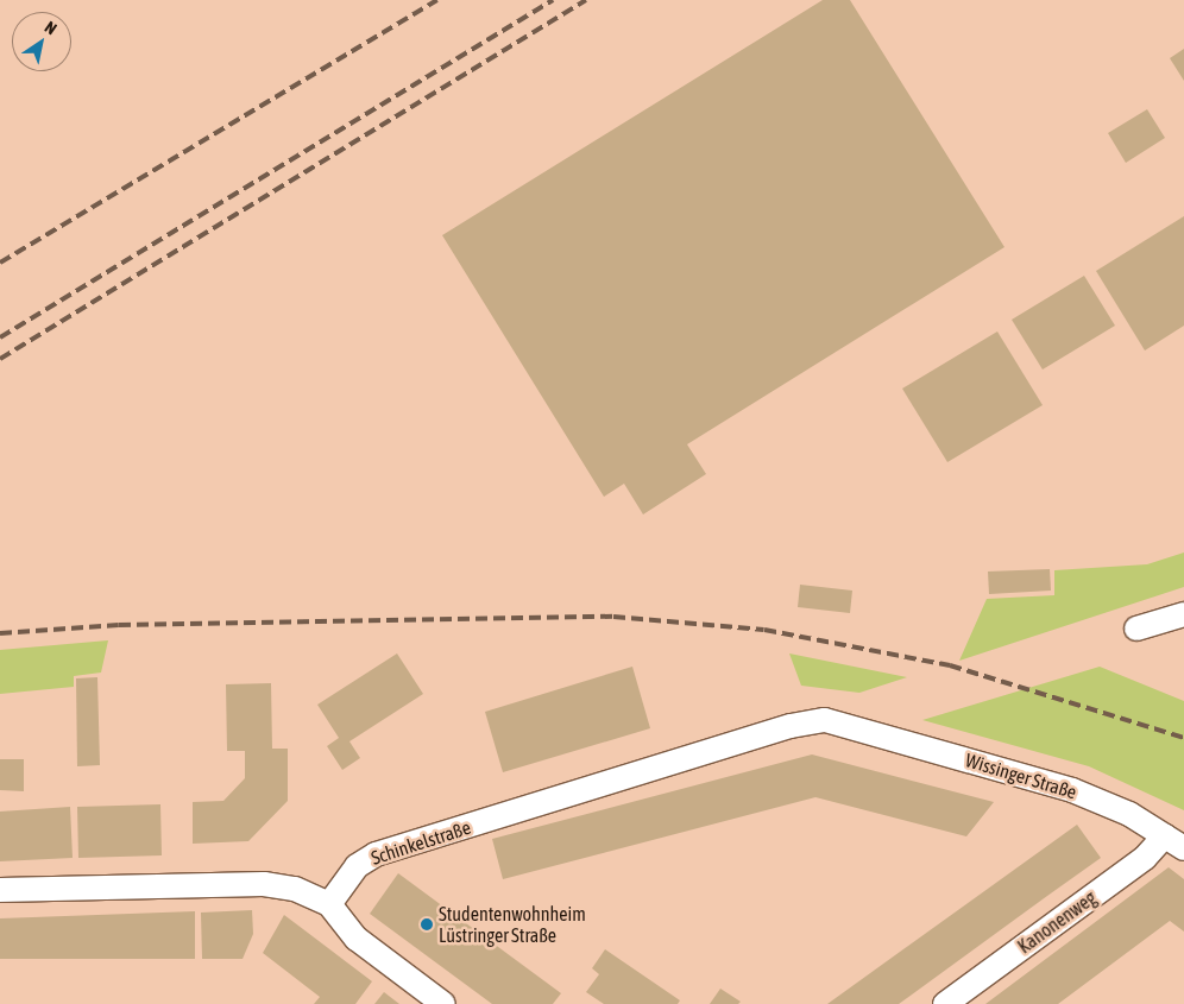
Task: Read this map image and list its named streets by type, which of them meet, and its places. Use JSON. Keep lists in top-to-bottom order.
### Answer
{
  "streets": {
    "street": ["Wissinger Straße", "Schinkelstraße", "Kanonenweg"]
  },
  "crossings": [
    ["Wissinger Straße", "Schinkelstraße"],
    ["Wissinger Straße", "Kanonenweg"]
  ],
  "places": ["Studentenwohnheim Lüstringer Straße"],
  "north": "top right"
}
